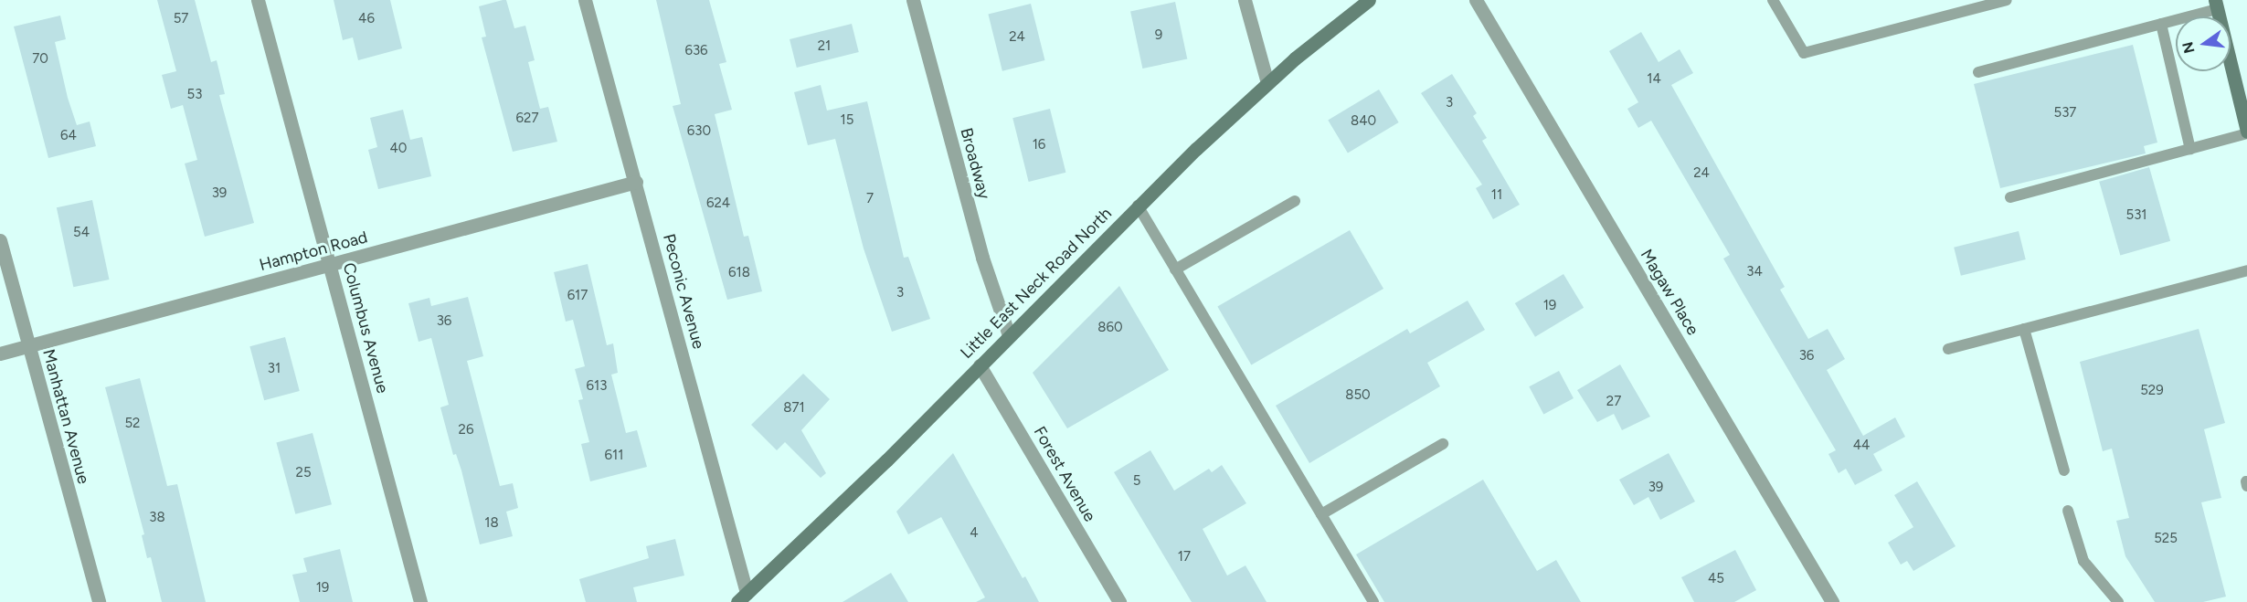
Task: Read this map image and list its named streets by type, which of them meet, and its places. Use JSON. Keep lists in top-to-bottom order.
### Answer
{
  "streets": {
    "main road": ["Little East Neck Road North"],
    "street": [
      "Broadway",
      "Hampton Road",
      "Peconic Avenue",
      "Magaw Place",
      "Columbus Avenue",
      "Manhattan Avenue",
      "Forest Avenue"
    ]
  },
  "crossings": [
    ["Broadway", "Little East Neck Road North"],
    ["Hampton Road", "Peconic Avenue"],
    ["Hampton Road", "Columbus Avenue"],
    ["Hampton Road", "Manhattan Avenue"],
    ["Little East Neck Road North", "Peconic Avenue"],
    ["Little East Neck Road North", "Forest Avenue"]
  ],
  "house_numbers": [
    "57",
    "46",
    "9",
    "24",
    "21",
    "636",
    "70",
    "14",
    "53",
    "3",
    "537",
    "627",
    "15",
    "840",
    "630",
    "64",
    "16",
    "40",
    "24",
    "39",
    "11",
    "7",
    "624",
    "531",
    "54",
    "34",
    "618",
    "3",
    "617",
    "19",
    "36",
    "860",
    "36",
    "31",
    "613",
    "529",
    "850",
    "27",
    "871",
    "52",
    "26",
    "44",
    "611",
    "25",
    "5",
    "39",
    "38",
    "18",
    "4",
    "525",
    "17",
    "45",
    "19"
  ],
  "north": "left"
}
